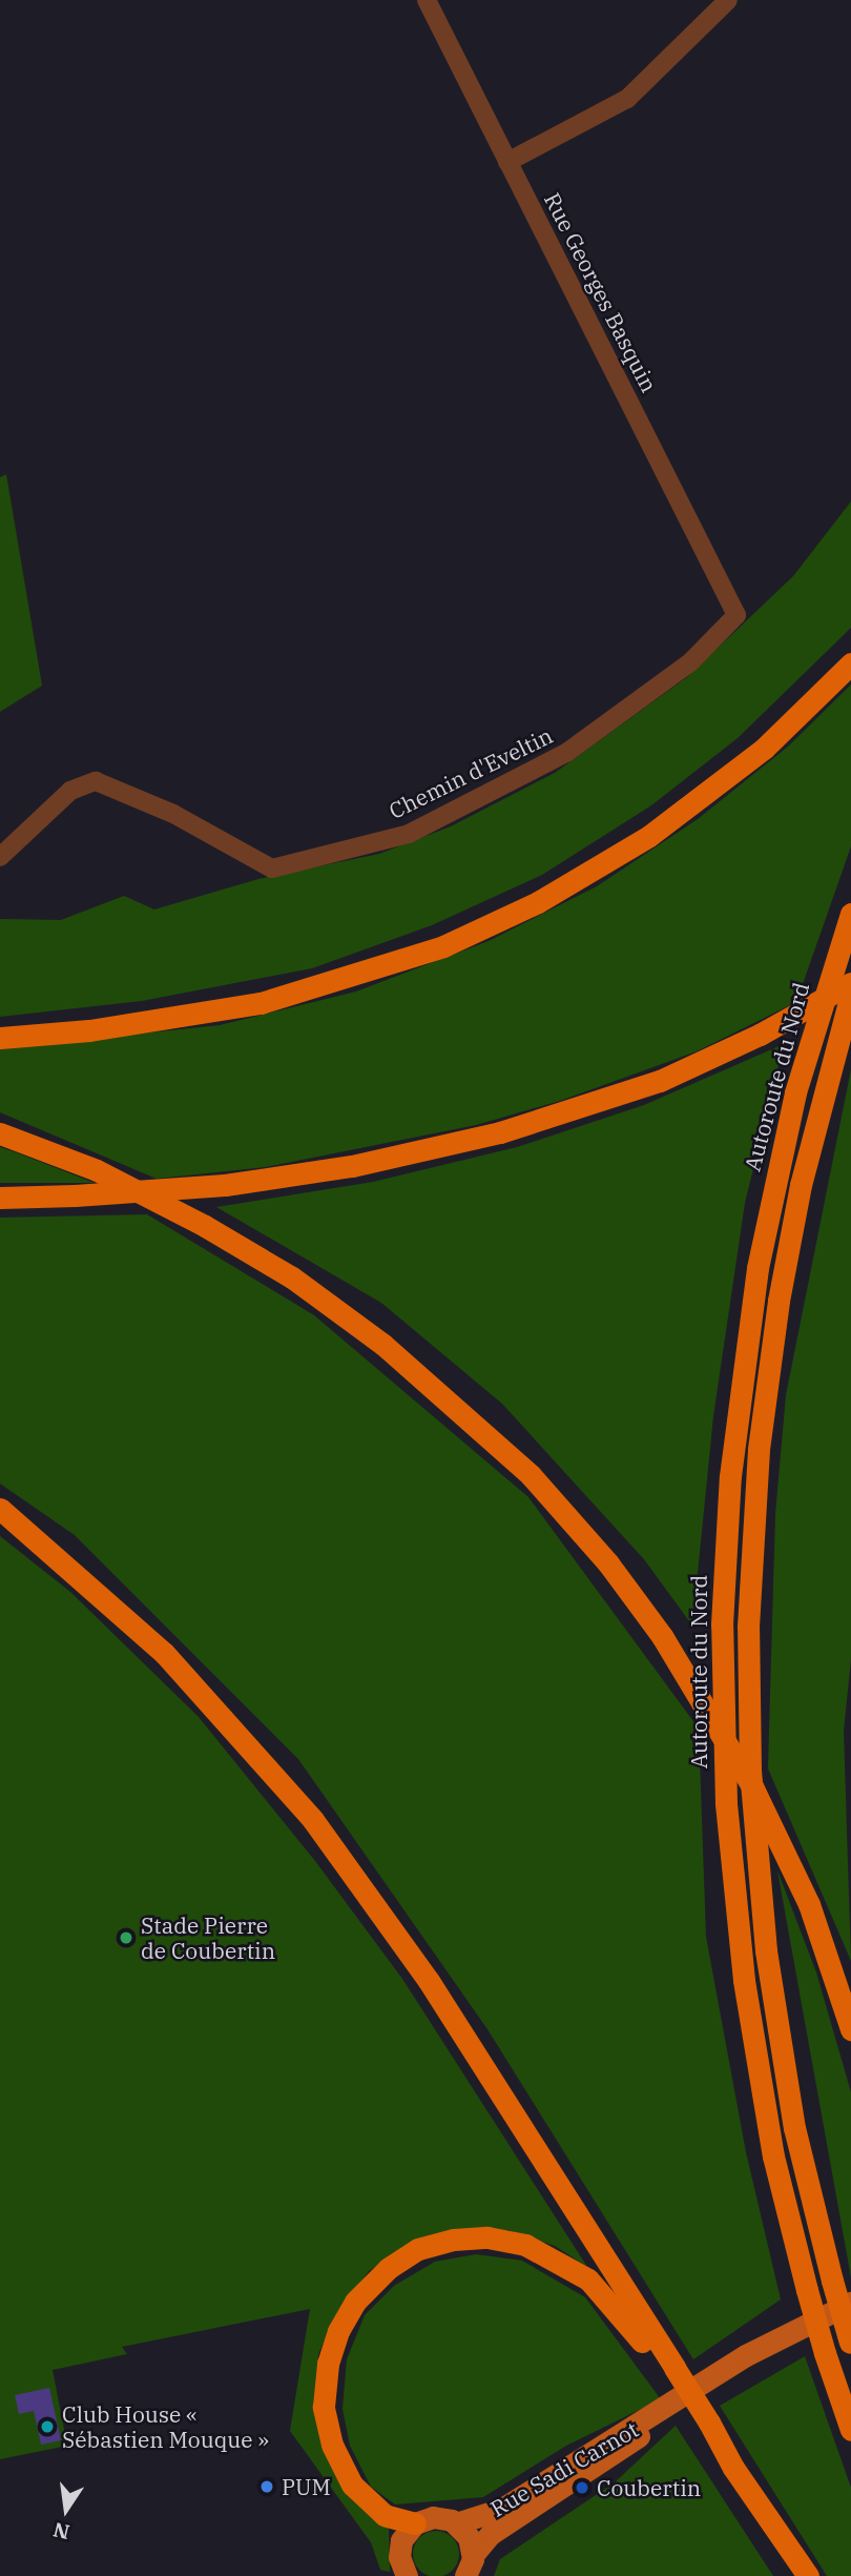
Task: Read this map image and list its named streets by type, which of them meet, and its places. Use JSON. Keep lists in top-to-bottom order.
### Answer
{
  "streets": {
    "highway": ["Autoroute du Nord"],
    "main road": ["Rue Sadi Carnot"],
    "street": ["Rue Georges Basquin", "Chemin d'Eveltin"]
  },
  "crossings": [
    ["Rue Georges Basquin", "Chemin d'Eveltin"]
  ],
  "places": [
    "Stade Pierre de Coubertin",
    "Club House « Sébastien Mouque »",
    "PUM",
    "Coubertin"
  ],
  "north": "bottom"
}
